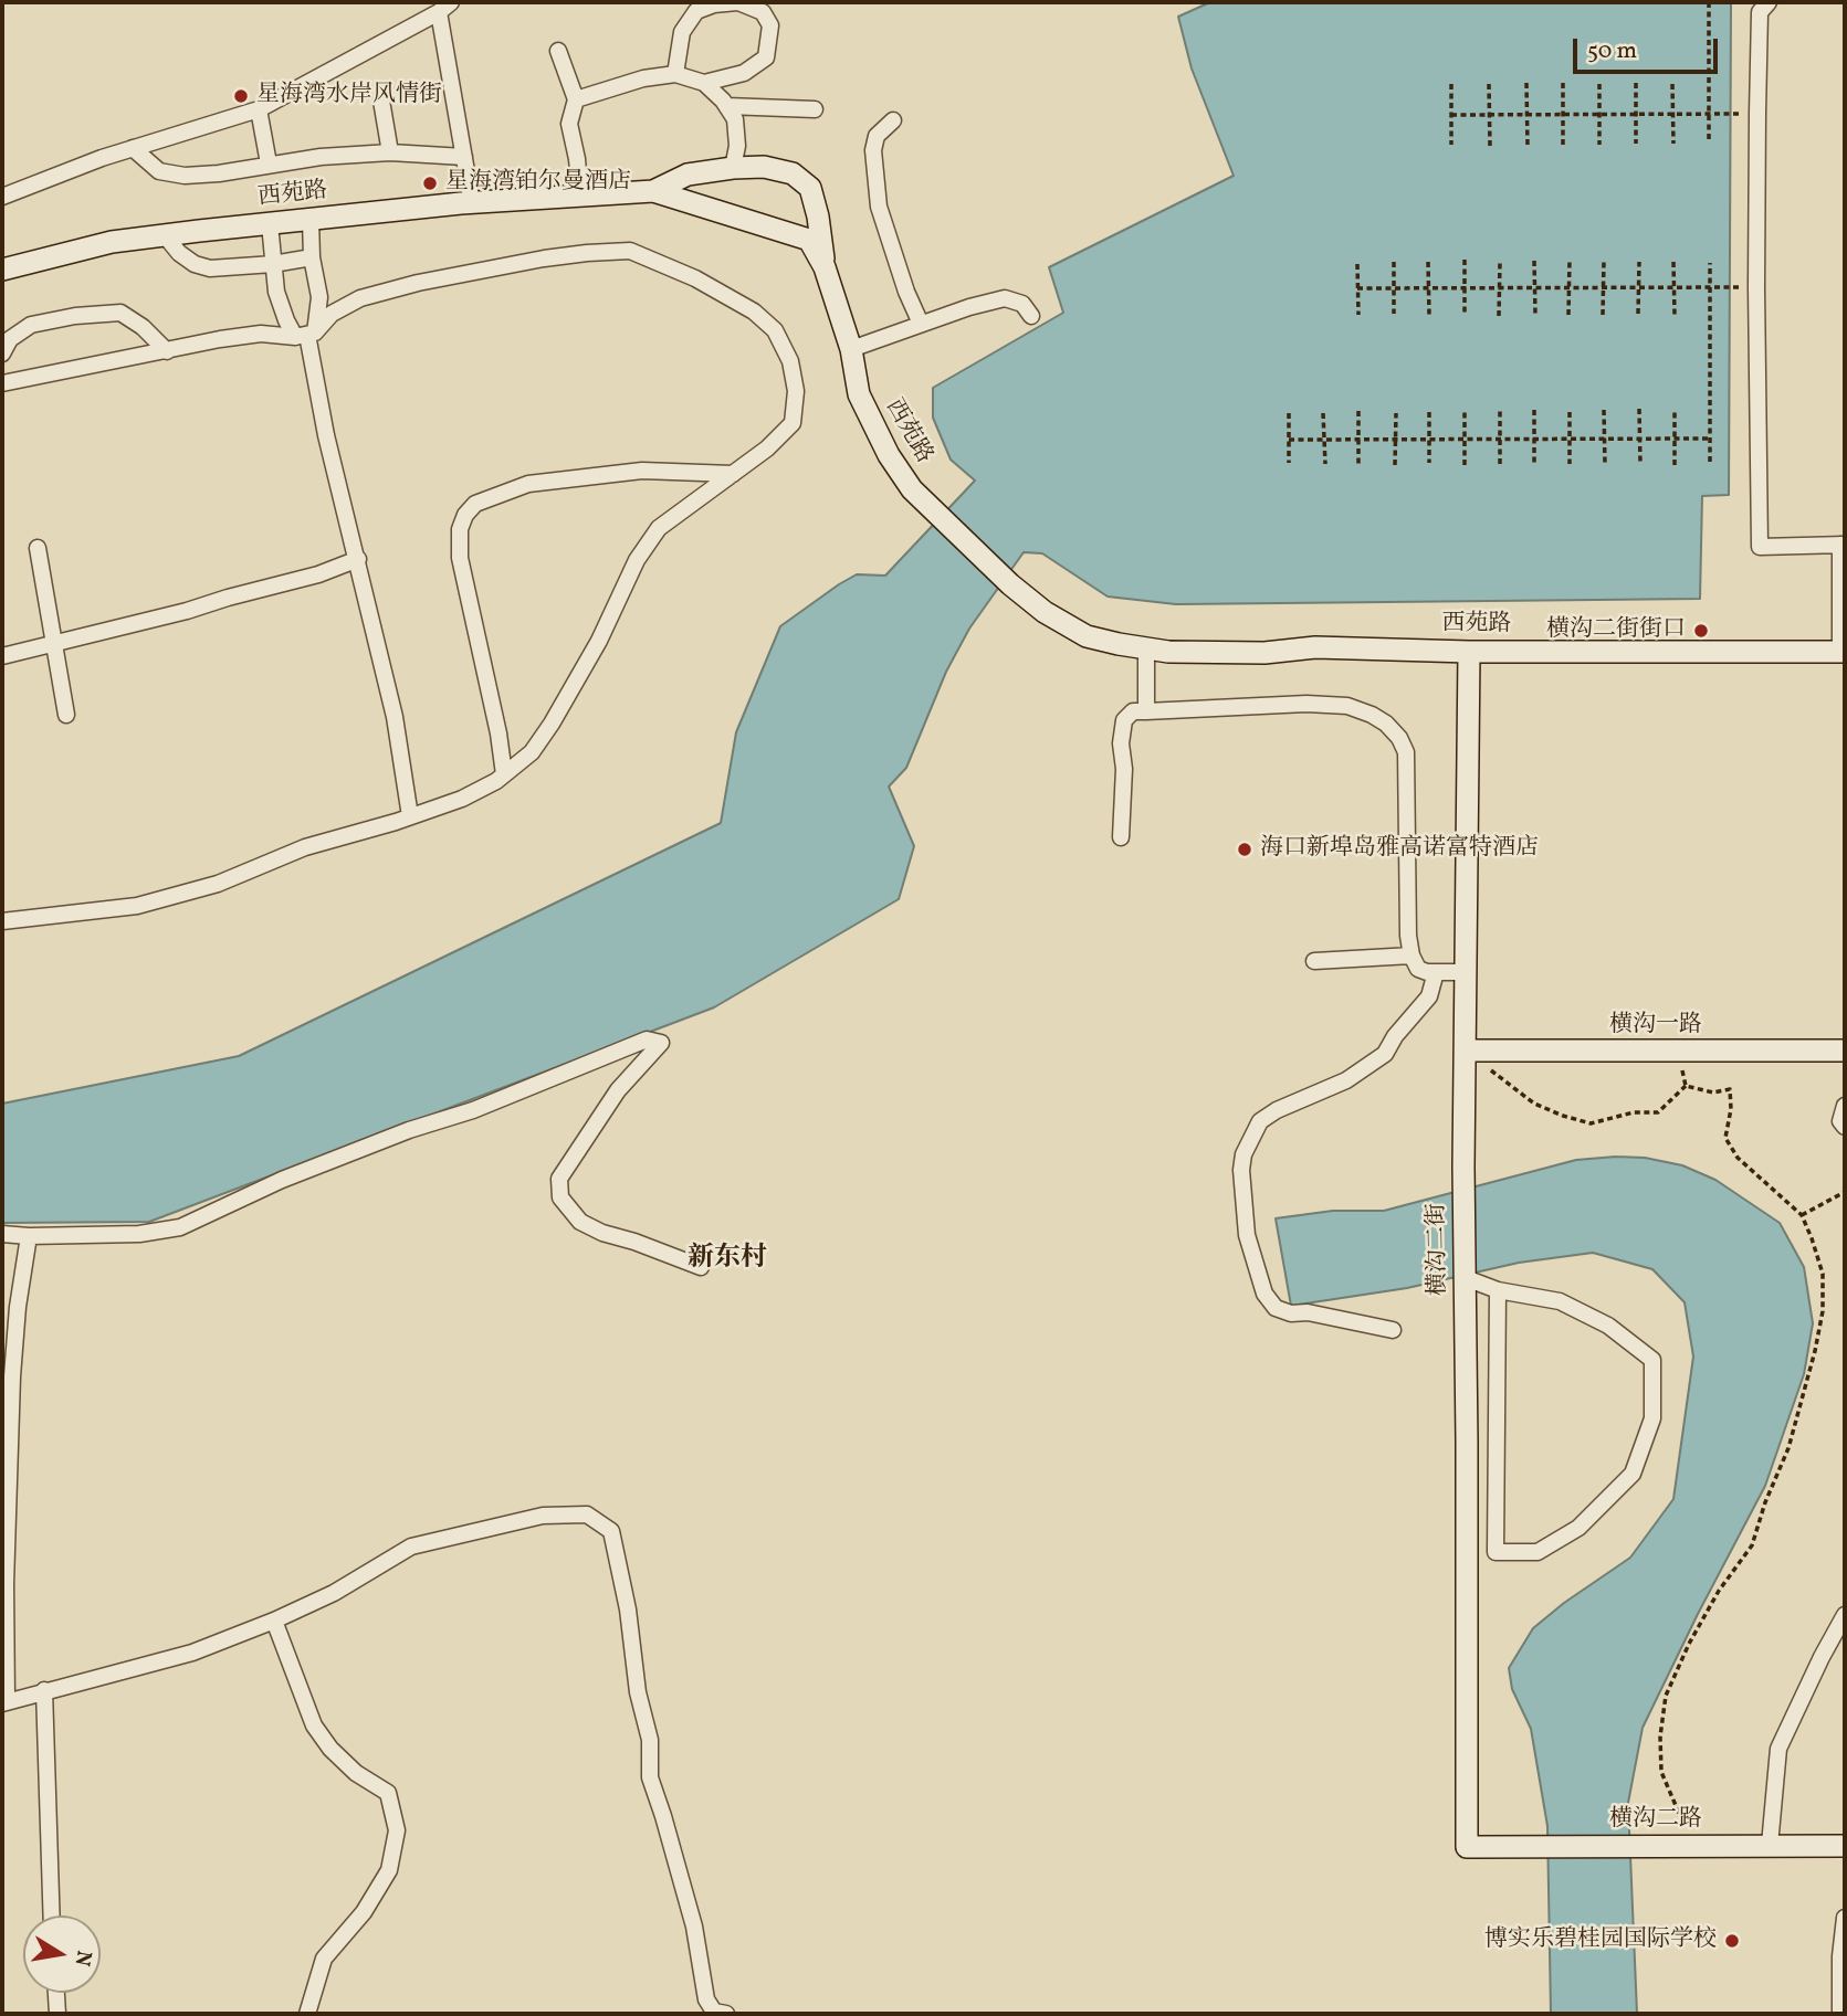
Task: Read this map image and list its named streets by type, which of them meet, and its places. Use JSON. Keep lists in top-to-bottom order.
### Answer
{
  "streets": {
    "main road": [
      "西苑路",
      "横沟一路",
      "横沟二街",
      "横沟二路"
    ]
  },
  "crossings": [
    ["西苑路", "横沟二街"],
    ["横沟一路", "横沟二街"],
    ["横沟二街", "横沟二路"]
  ],
  "districts": ["新东村"],
  "places": [
    "星海湾水岸风情街",
    "星海湾铂尔曼酒店",
    "横沟二街街口",
    "海口新埠岛雅高诺富特酒店",
    "博实乐碧桂园国际学校"
  ],
  "scale_bar": "50 m",
  "north": "right"
}
